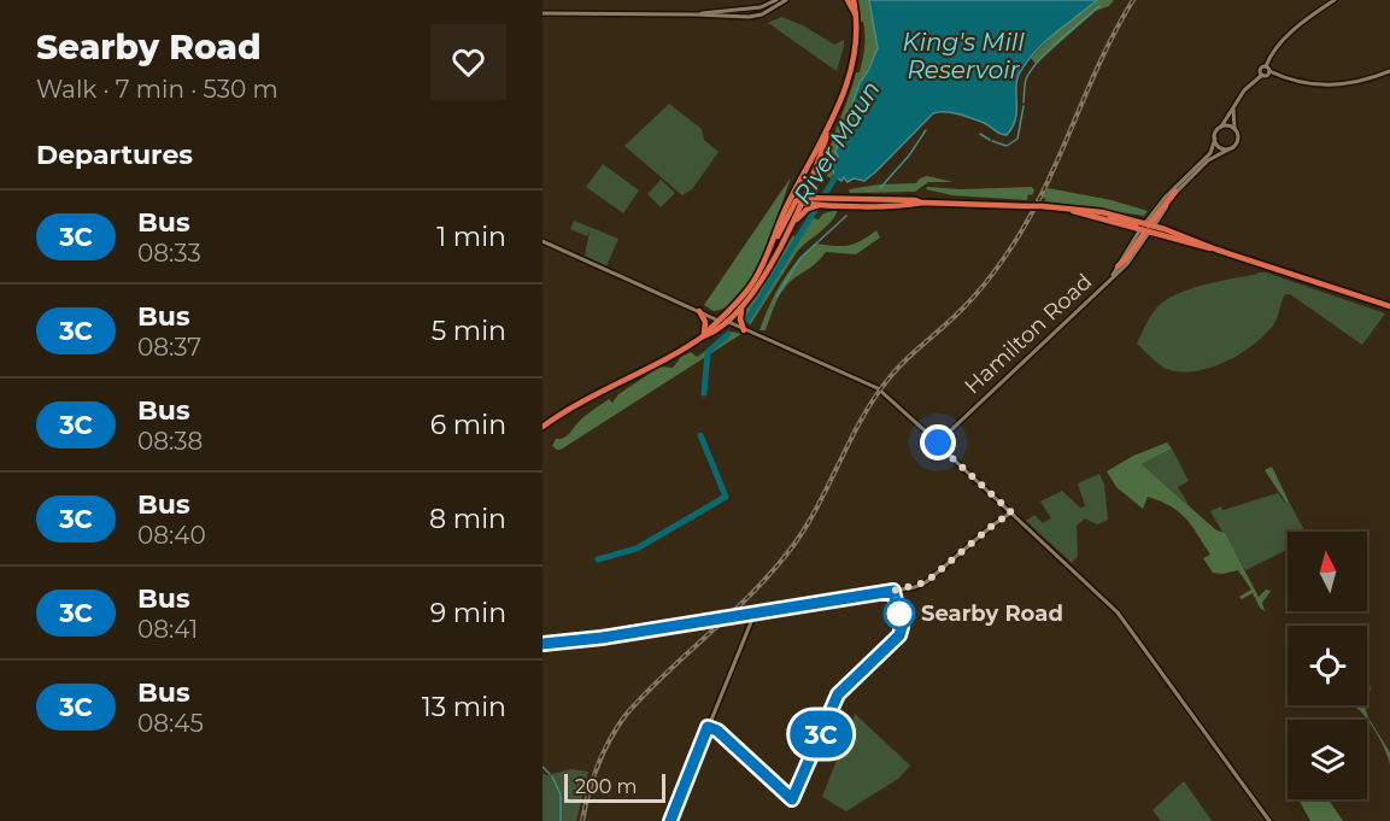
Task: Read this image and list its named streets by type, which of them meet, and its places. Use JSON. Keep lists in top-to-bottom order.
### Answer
{
  "streets": {
    "main road": ["Hamilton Road"]
  },
  "water": ["King's Mill Reservoir", "River Maun"],
  "places": ["Searby Road"],
  "lines": ["bus line 3C"],
  "scale_bar": "200 m",
  "north": "top",
  "page": {
    "heading": [
      ["Searby Road", "Walk · 7 min · 530 m"],
      "Departures"
    ],
    "on_map": "3C",
    "list": [
      {
        "mark": "3C",
        "name": "Bus",
        "note": "08:33",
        "value": "1 min"
      },
      {
        "mark": "3C",
        "name": "Bus",
        "note": "08:37",
        "value": "5 min"
      },
      {
        "mark": "3C",
        "name": "Bus",
        "note": "08:38",
        "value": "6 min"
      },
      {
        "mark": "3C",
        "name": "Bus",
        "note": "08:40",
        "value": "8 min"
      },
      {
        "mark": "3C",
        "name": "Bus",
        "note": "08:41",
        "value": "9 min"
      },
      {
        "mark": "3C",
        "name": "Bus",
        "note": "08:45",
        "value": "13 min"
      }
    ],
    "scale": "200 m"
  }
}
